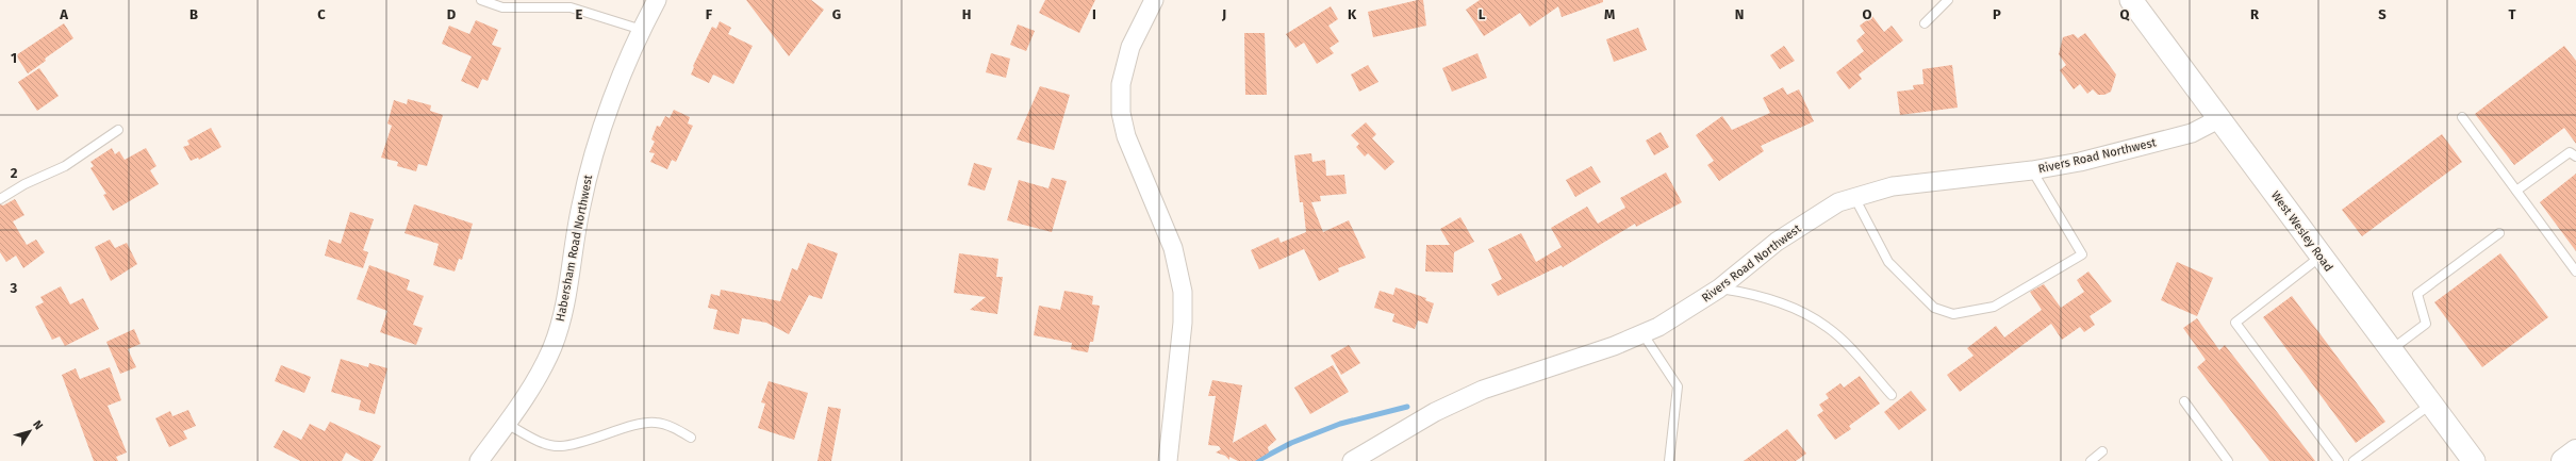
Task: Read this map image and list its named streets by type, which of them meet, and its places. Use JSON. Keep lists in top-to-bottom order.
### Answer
{
  "streets": {
    "street": ["Rivers Road Northwest", "West Wesley Road", "Habersham Road Northwest"]
  },
  "crossings": [
    ["Rivers Road Northwest", "West Wesley Road"]
  ],
  "north": "top right",
  "grid": {
    "columns": [
      "A",
      "B",
      "C",
      "D",
      "E",
      "F",
      "G",
      "H",
      "I",
      "J",
      "K",
      "L",
      "M",
      "N",
      "O",
      "P",
      "Q",
      "R",
      "S",
      "T"
    ],
    "rows": ["1", "2", "3"]
  }
}
